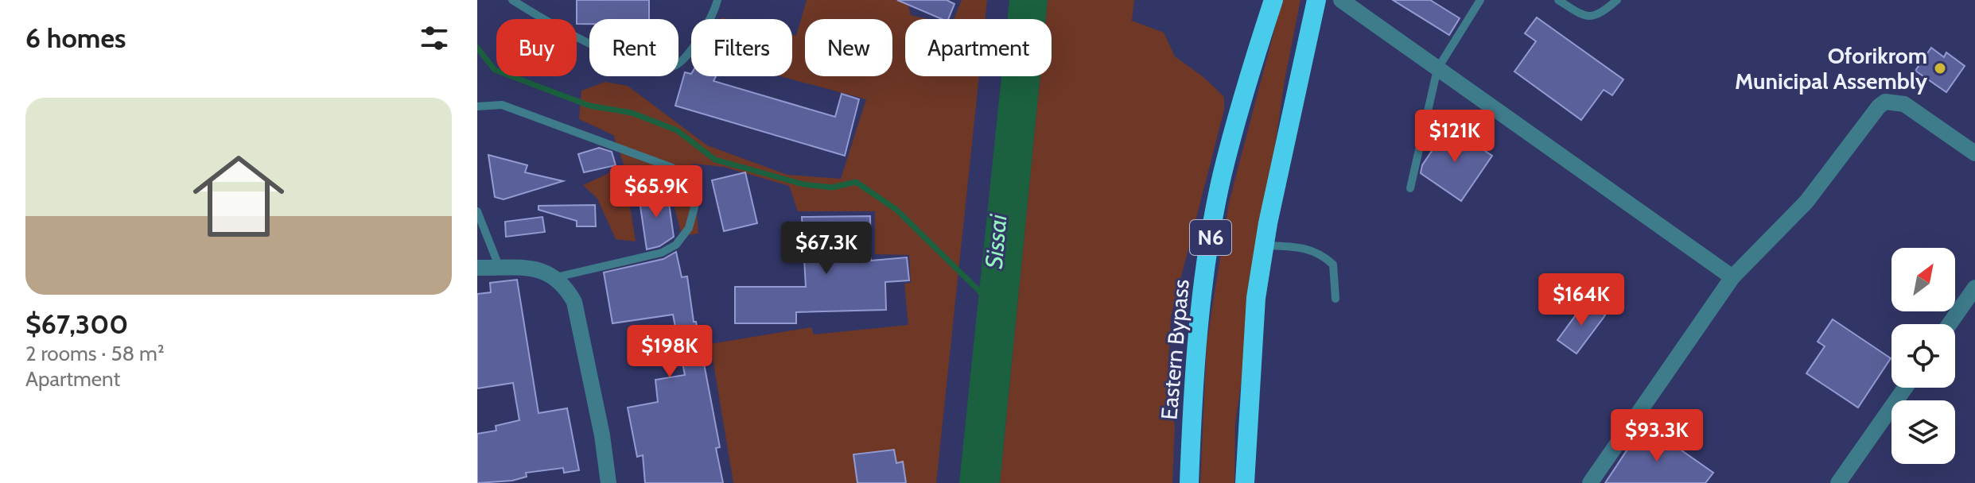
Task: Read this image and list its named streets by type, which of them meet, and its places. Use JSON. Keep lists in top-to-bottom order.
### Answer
{
  "streets": {
    "highway": ["N6", "Eastern Bypass"]
  },
  "water": ["Sissai"],
  "places": ["Oforikrom Municipal Assembly"],
  "north": "top right",
  "page": {
    "heading": "6 homes",
    "chip": [
      "Buy",
      "Rent",
      "Filters",
      "New",
      "Apartment"
    ],
    "list": [
      {
        "name": "$67,300",
        "note": "2 rooms · 58 m² · Apartment"
      }
    ],
    "price": [
      "$121K",
      "$65.9K",
      "$67.3K",
      "$164K",
      "$198K",
      "$93.3K"
    ]
  }
}
